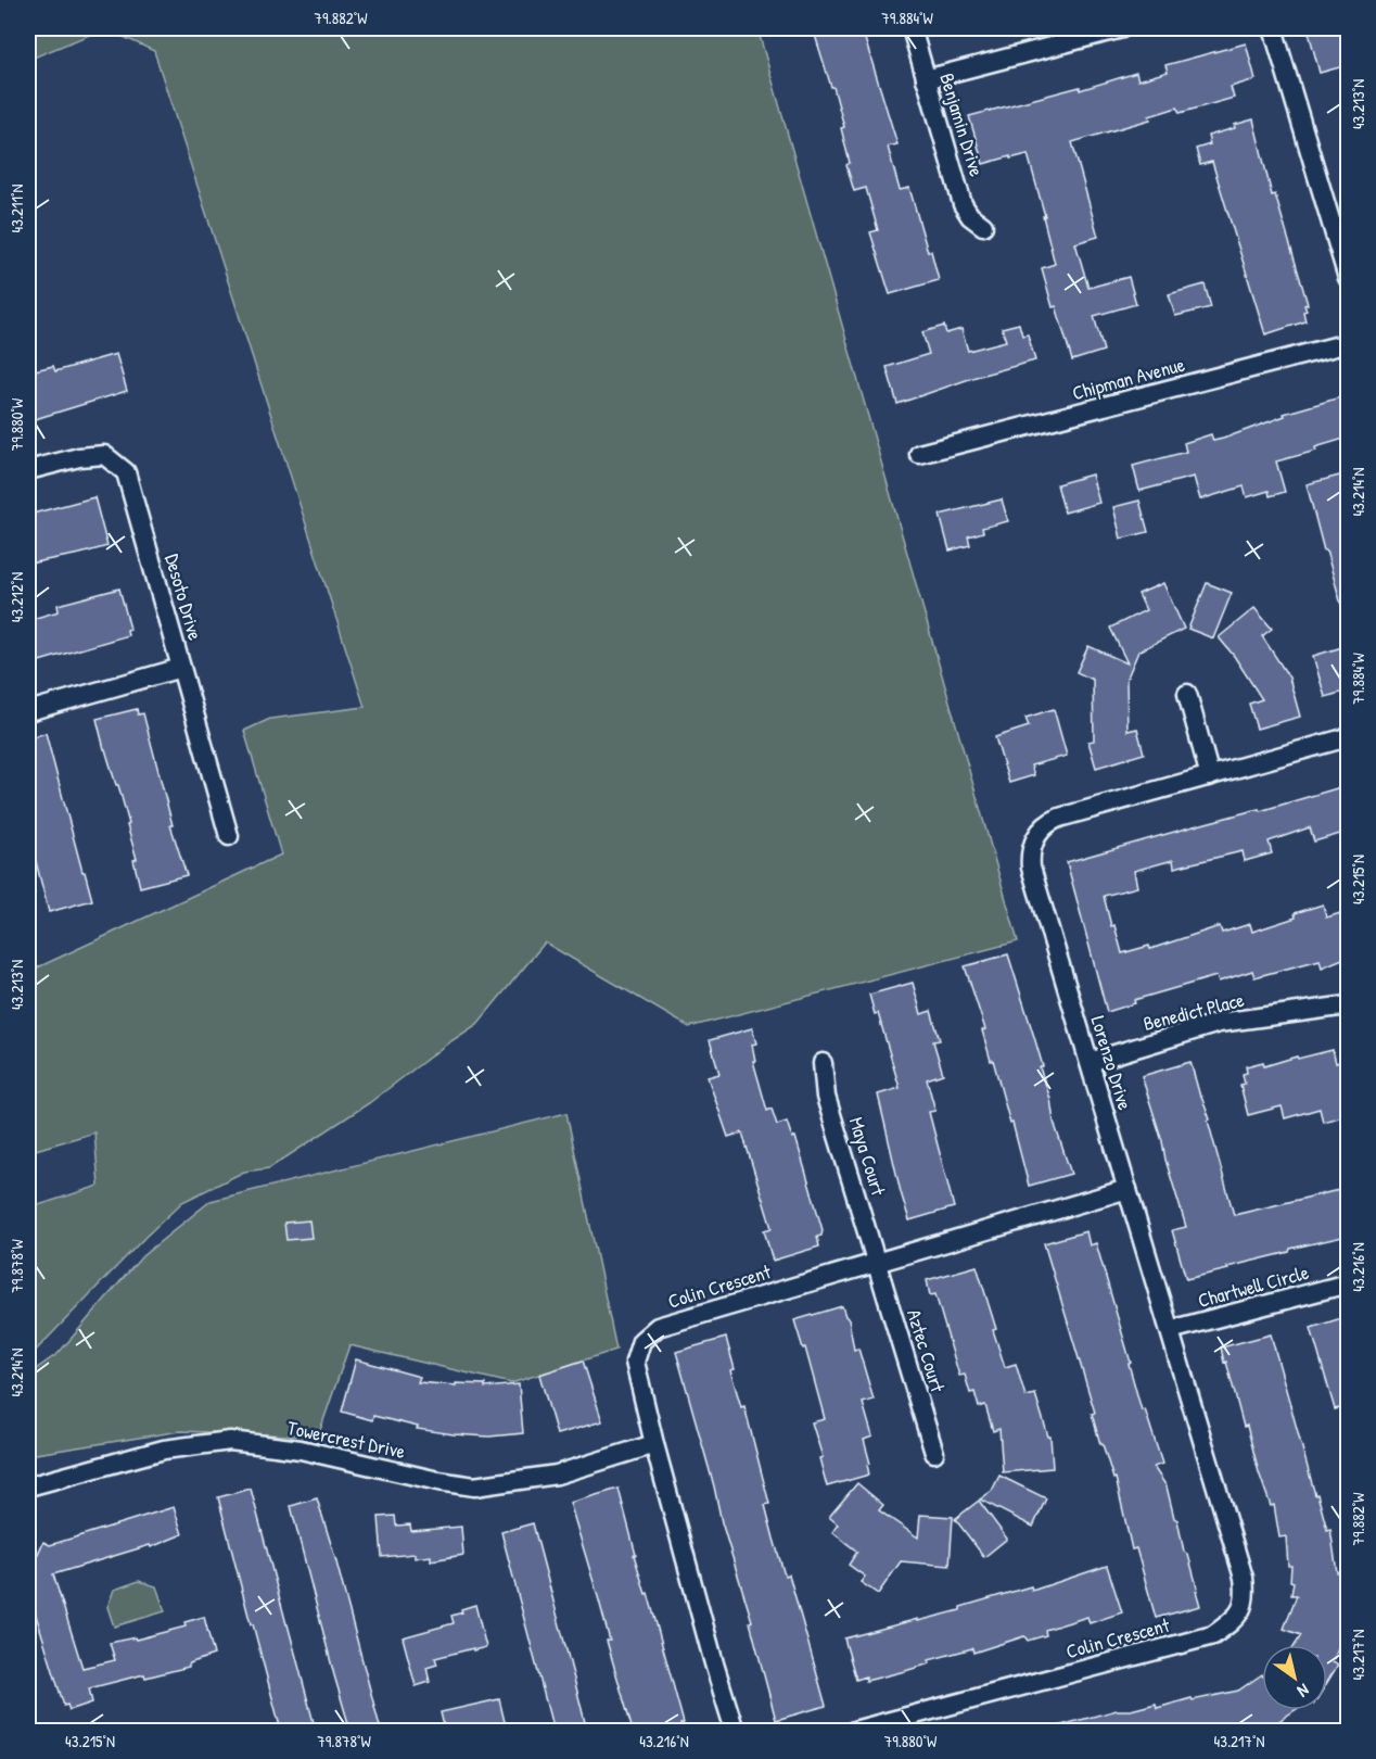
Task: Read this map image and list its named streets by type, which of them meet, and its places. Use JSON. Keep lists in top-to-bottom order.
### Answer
{
  "streets": {
    "street": [
      "Benjamin Drive",
      "Chipman Avenue",
      "Desoto Drive",
      "Benedict Place",
      "Lorenzo Drive",
      "Maya Court",
      "Colin Crescent",
      "Chartwell Circle",
      "Aztec Court",
      "Towercrest Drive"
    ]
  },
  "crossings": [
    ["Benedict Place", "Lorenzo Drive"],
    ["Lorenzo Drive", "Colin Crescent"],
    ["Lorenzo Drive", "Chartwell Circle"],
    ["Maya Court", "Colin Crescent"],
    ["Maya Court", "Aztec Court"],
    ["Colin Crescent", "Aztec Court"],
    ["Colin Crescent", "Towercrest Drive"]
  ],
  "north": "bottom right",
  "coordinates": [
    "79.882°W",
    "79.884°W",
    "43.213°N",
    "43.211°N",
    "79.880°W",
    "43.214°N",
    "43.212°N",
    "43.215°N",
    "79.878°W",
    "43.216°N",
    "43.217°N"
  ]
}
